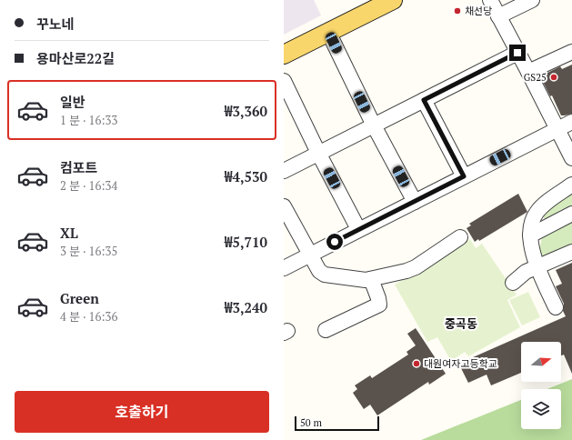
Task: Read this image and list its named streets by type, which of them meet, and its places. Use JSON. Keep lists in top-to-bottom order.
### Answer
{
  "districts": ["중곡동"],
  "places": ["채선당", "GS25", "대원여자고등학교"],
  "scale_bar": "50 m",
  "north": "right",
  "page": {
    "banner": ["꾸노네", "용마산로22길"],
    "list": [
      {
        "name": "일반",
        "note": "1 분 · 16:33",
        "value": "₩3,360"
      },
      {
        "name": "컴포트",
        "note": "2 분 · 16:34",
        "value": "₩4,530"
      },
      {
        "name": "XL",
        "note": "3 분 · 16:35",
        "value": "₩5,710"
      },
      {
        "name": "Green",
        "note": "4 분 · 16:36",
        "value": "₩3,240"
      }
    ],
    "buttons": "호출하기",
    "scale": "50 m"
  }
}
